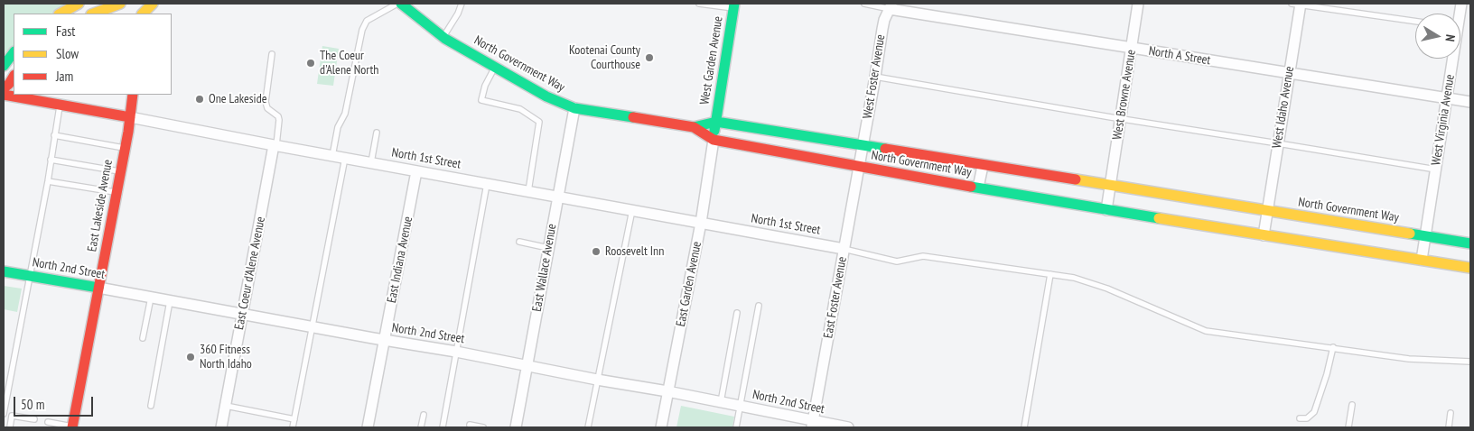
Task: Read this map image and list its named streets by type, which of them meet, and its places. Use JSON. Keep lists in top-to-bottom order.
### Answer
{
  "streets": {
    "main road": [
      "West Garden Avenue",
      "North Government Way",
      "North 1st Street",
      "East Lakeside Avenue",
      "North 2nd Street"
    ],
    "street": [
      "North A Street",
      "West Foster Avenue",
      "West Browne Avenue",
      "West Idaho Avenue",
      "West Virginia Avenue",
      "East Indiana Avenue",
      "East Wallace Avenue",
      "East Coeur d'Alene Avenue",
      "East Garden Avenue",
      "East Foster Avenue"
    ]
  },
  "crossings": [
    ["North A Street", "West Foster Avenue"],
    ["North A Street", "West Browne Avenue"],
    ["North A Street", "West Idaho Avenue"],
    ["North A Street", "West Virginia Avenue"],
    ["West Garden Avenue", "North Government Way"],
    ["West Garden Avenue", "East Garden Avenue"],
    ["North Government Way", "West Foster Avenue"],
    ["North Government Way", "West Browne Avenue"],
    ["North Government Way", "West Idaho Avenue"],
    ["North Government Way", "West Virginia Avenue"],
    ["North Government Way", "East Wallace Avenue"],
    ["North Government Way", "East Garden Avenue"],
    ["North Government Way", "East Foster Avenue"],
    ["North 1st Street", "East Lakeside Avenue"],
    ["North 1st Street", "East Indiana Avenue"],
    ["North 1st Street", "East Wallace Avenue"],
    ["North 1st Street", "East Coeur d'Alene Avenue"],
    ["North 1st Street", "East Garden Avenue"],
    ["North 1st Street", "East Foster Avenue"],
    ["East Lakeside Avenue", "North 2nd Street"],
    ["East Indiana Avenue", "North 2nd Street"],
    ["East Wallace Avenue", "North 2nd Street"],
    ["North 2nd Street", "East Coeur d'Alene Avenue"],
    ["North 2nd Street", "East Garden Avenue"],
    ["North 2nd Street", "East Foster Avenue"]
  ],
  "places": [
    "Kootenai County Courthouse",
    "The Coeur d'Alene North",
    "One Lakeside",
    "Roosevelt Inn",
    "360 Fitness North Idaho"
  ],
  "legend": ["Fast", "Slow", "Jam"],
  "scale_bar": "50 m",
  "north": "right"
}
